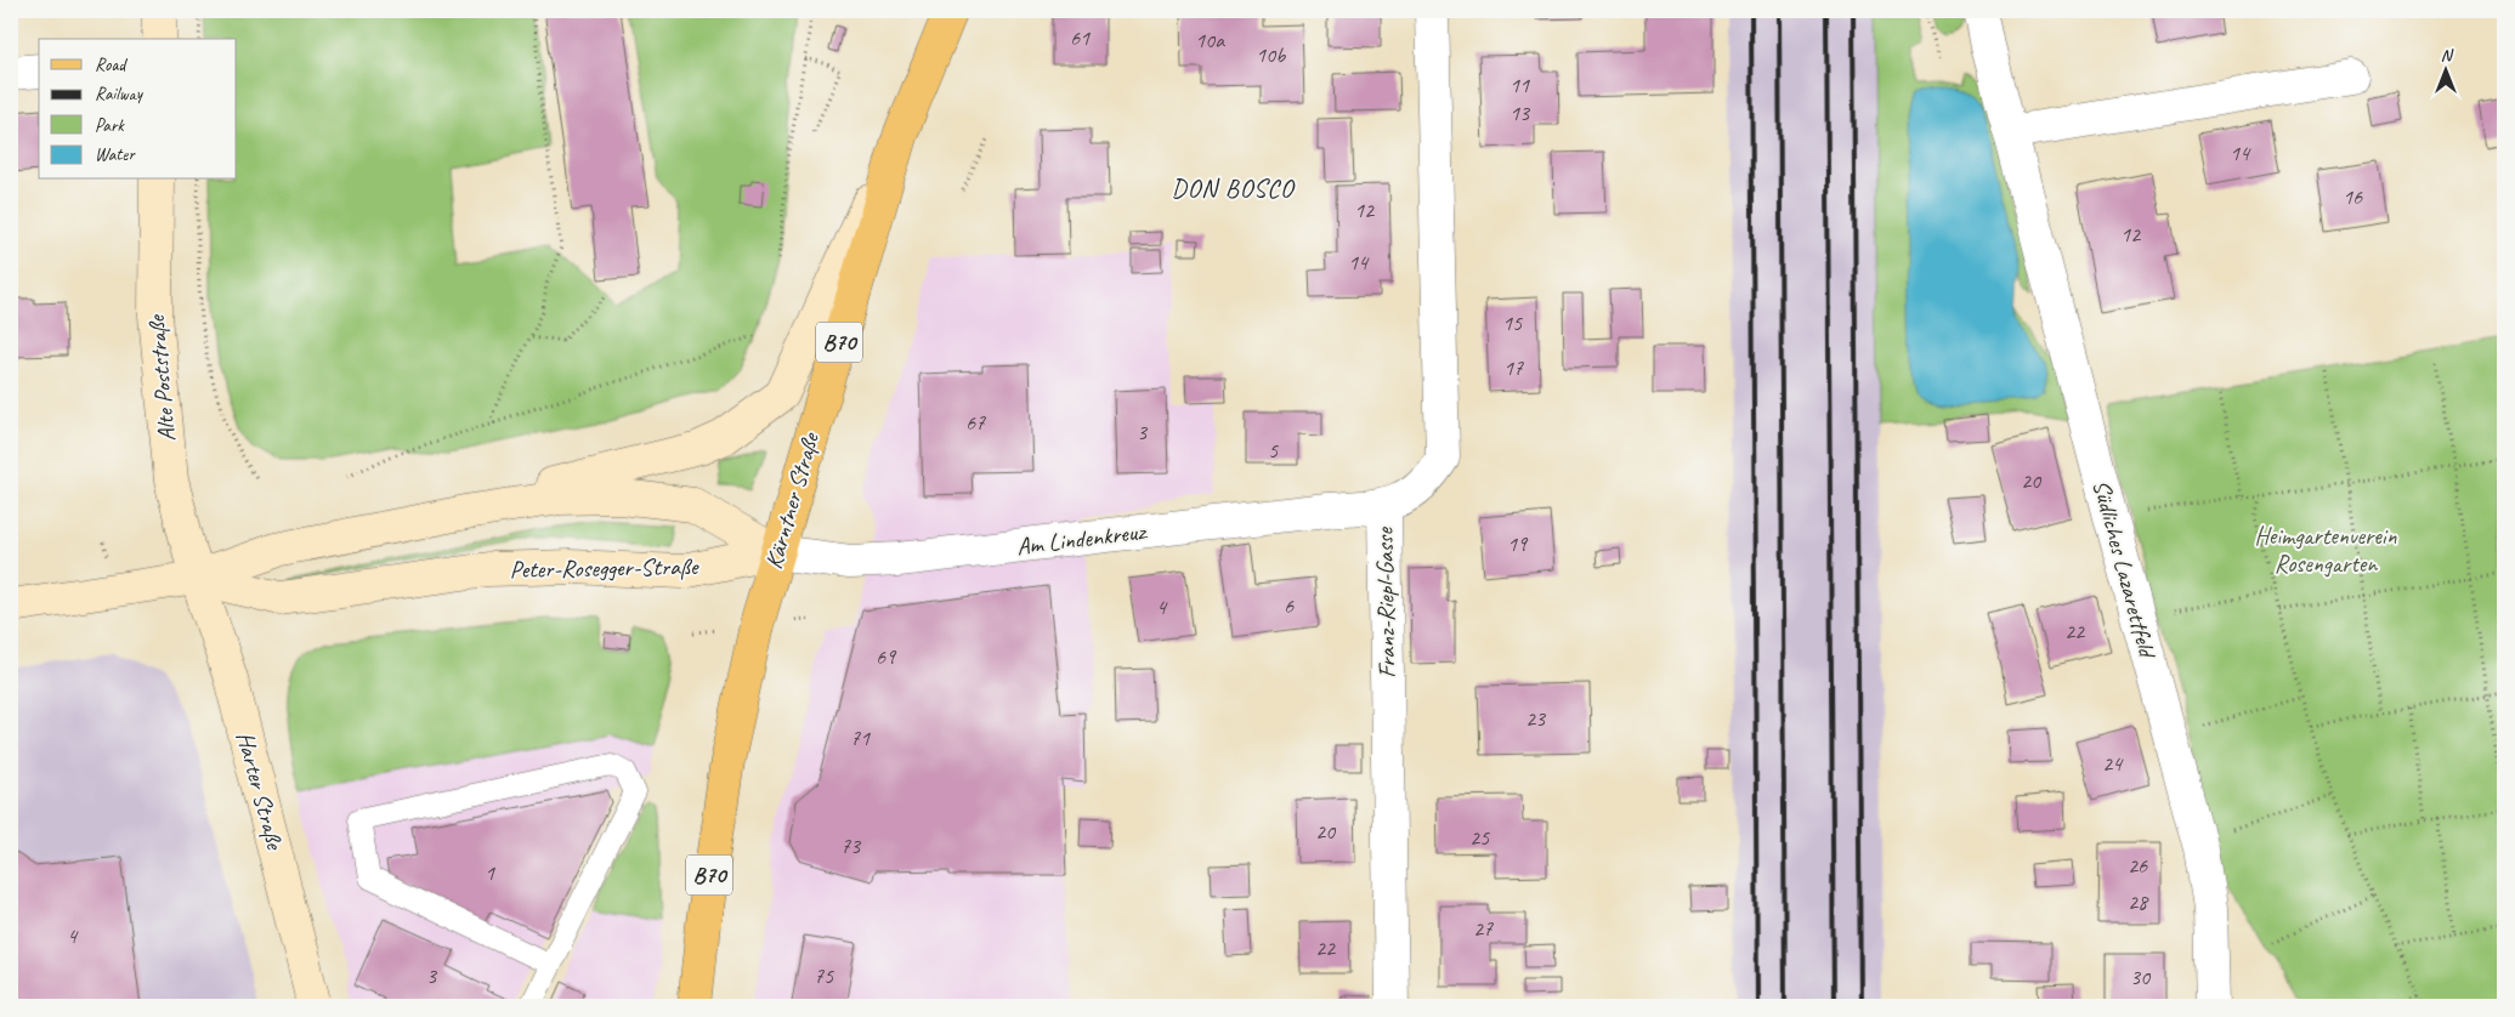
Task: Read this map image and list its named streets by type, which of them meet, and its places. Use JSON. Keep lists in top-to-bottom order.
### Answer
{
  "streets": {
    "main road": [
      "B70",
      "Alte Poststraße",
      "Kärntner Straße",
      "Peter-Rosegger-Straße",
      "Harter Straße"
    ],
    "street": ["Am Lindenkreuz", "Südliches Lazarettfeld", "Franz-Riepl-Gasse"]
  },
  "crossings": [
    ["Alte Poststraße", "Peter-Rosegger-Straße"],
    ["Alte Poststraße", "Harter Straße"],
    ["Kärntner Straße", "Am Lindenkreuz"],
    ["Kärntner Straße", "Peter-Rosegger-Straße"],
    ["Am Lindenkreuz", "Peter-Rosegger-Straße"],
    ["Am Lindenkreuz", "Franz-Riepl-Gasse"],
    ["Peter-Rosegger-Straße", "Harter Straße"]
  ],
  "districts": ["DON BOSCO"],
  "parks": ["Heimgartenverein Rosengarten"],
  "house_numbers": [
    "61",
    "10a",
    "10b",
    "11",
    "13",
    "14",
    "16",
    "12",
    "12",
    "14",
    "15",
    "17",
    "67",
    "3",
    "5",
    "20",
    "19",
    "6",
    "4",
    "22",
    "69",
    "23",
    "71",
    "24",
    "20",
    "25",
    "73",
    "26",
    "1",
    "28",
    "27",
    "4",
    "22",
    "3",
    "75",
    "30"
  ],
  "legend": [
    "Road",
    "Railway",
    "Park",
    "Water"
  ],
  "north": "top"
}
